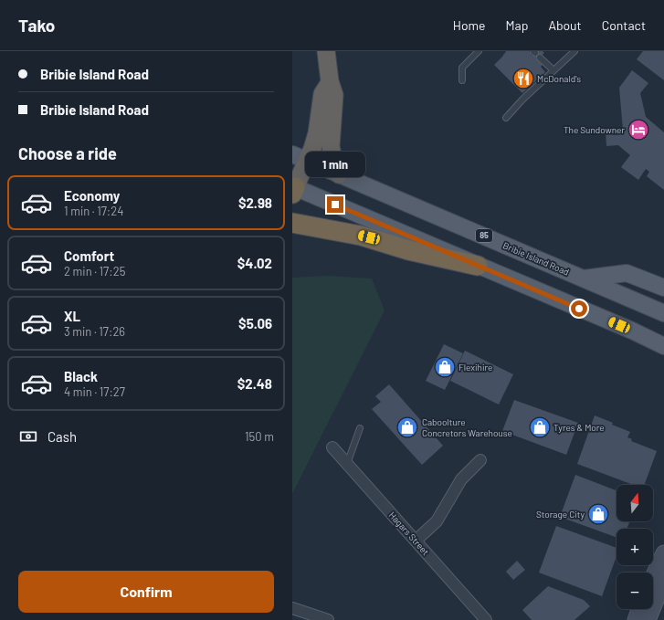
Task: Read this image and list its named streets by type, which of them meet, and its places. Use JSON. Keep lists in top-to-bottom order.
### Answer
{
  "streets": {
    "main road": ["85", "Bribie Island Road"],
    "street": ["Hagars Street"]
  },
  "places": {
    "restaurant": ["McDonald's"],
    "hotel": ["The Sundowner"],
    "shop": [
      "Flexihire",
      "Caboolture Concretors Warehouse",
      "Tyres & More",
      "Storage City"
    ]
  },
  "north": "top",
  "page": {
    "header": "Tako",
    "nav": [
      "Home",
      "Map",
      "About",
      "Contact"
    ],
    "banner": ["Bribie Island Road", "Bribie Island Road"],
    "heading": "Choose a ride",
    "bubble": "1 min",
    "list": [
      {
        "name": "Economy",
        "note": "1 min · 17:24",
        "value": "$2.98"
      },
      {
        "name": "Comfort",
        "note": "2 min · 17:25",
        "value": "$4.02"
      },
      {
        "name": "XL",
        "note": "3 min · 17:26",
        "value": "$5.06"
      },
      {
        "name": "Black",
        "note": "4 min · 17:27",
        "value": "$2.48"
      }
    ],
    "pay": ["Cash", "150 m"],
    "map_buttons": ["+", "−"],
    "buttons": "Confirm"
  }
}
